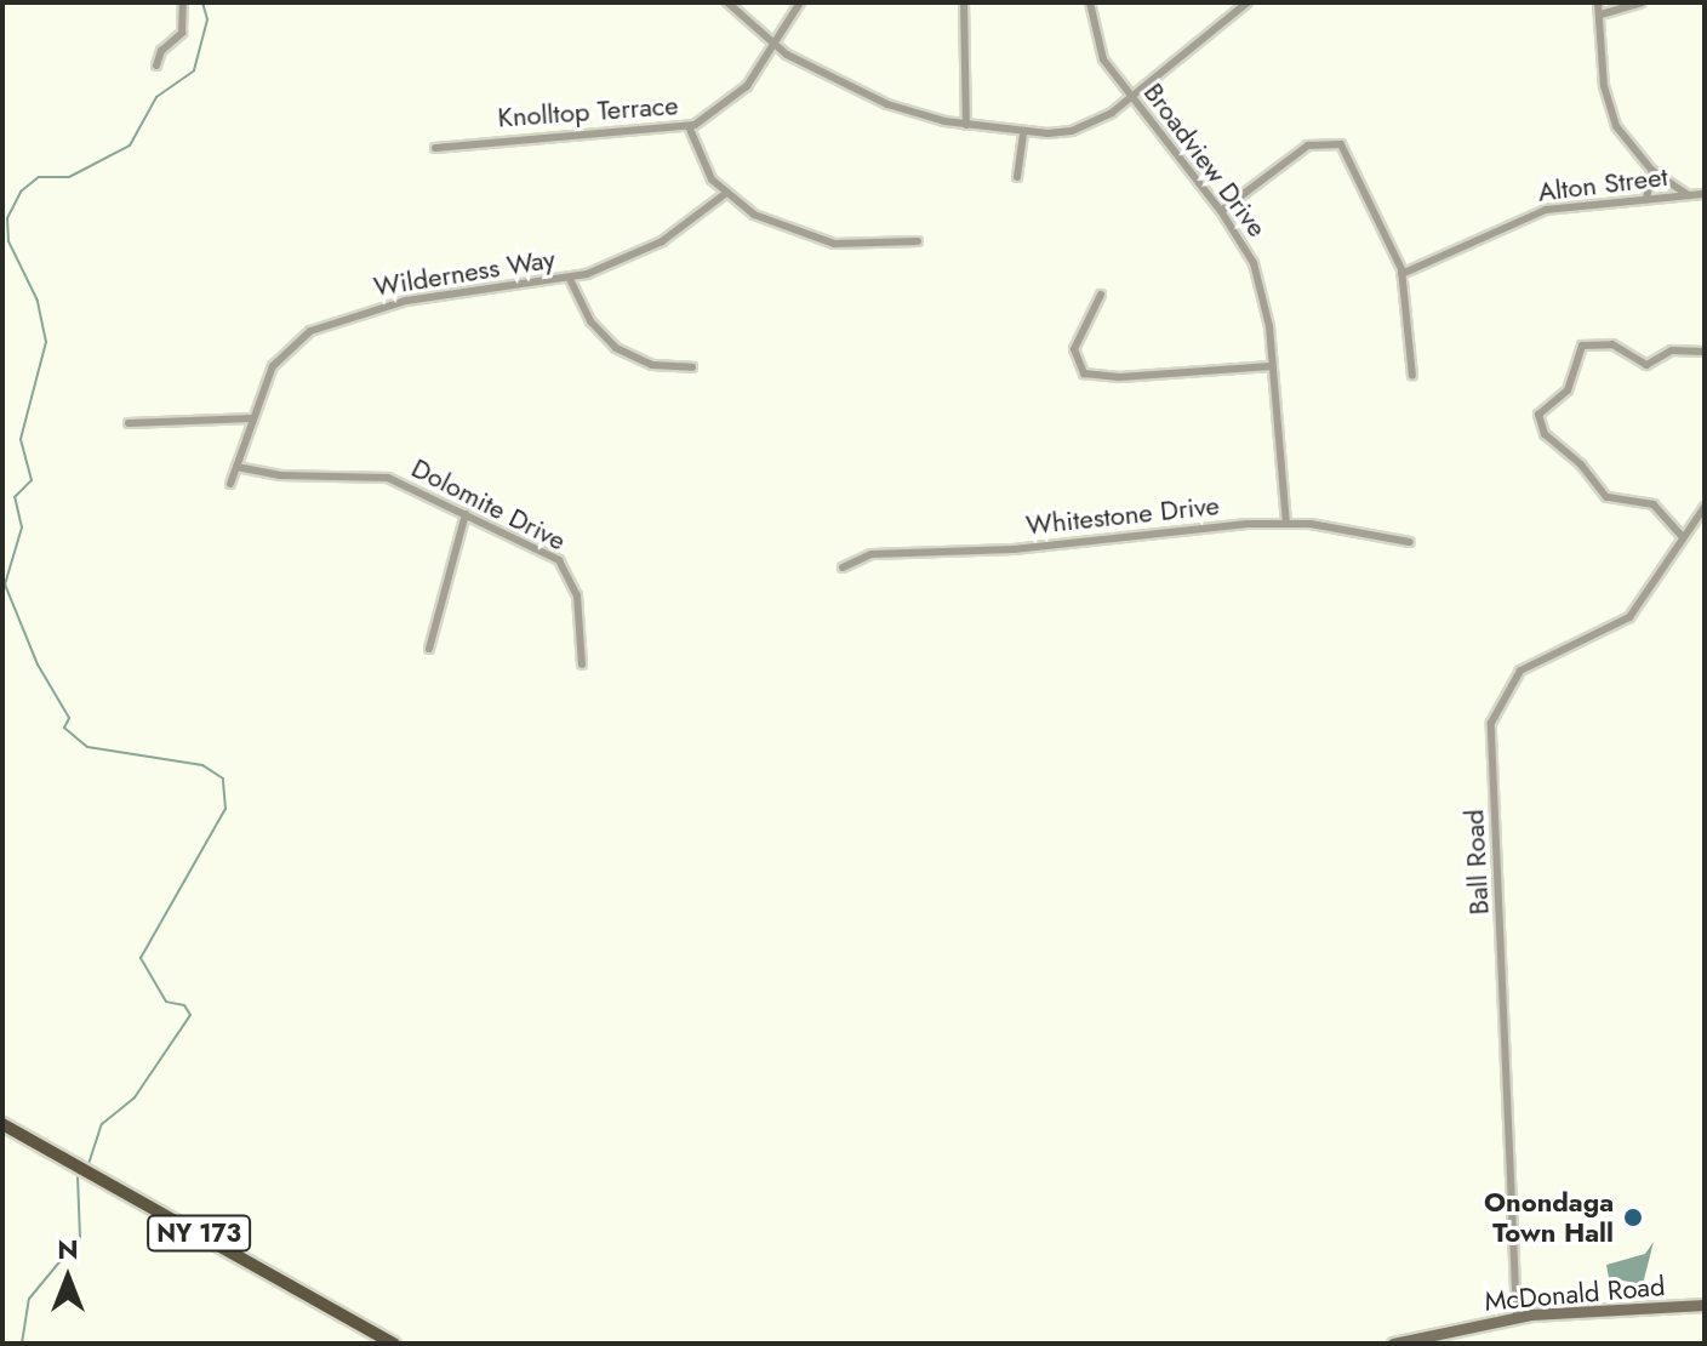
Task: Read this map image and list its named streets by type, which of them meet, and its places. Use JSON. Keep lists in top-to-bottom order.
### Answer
{
  "streets": {
    "main road": ["NY 173"],
    "street": [
      "Knolltop Terrace",
      "Broadview Drive",
      "Alton Street",
      "Wilderness Way",
      "Dolomite Drive",
      "Whitestone Drive",
      "Ball Road",
      "McDonald Road"
    ]
  },
  "crossings": [
    ["Broadview Drive", "Whitestone Drive"],
    ["Wilderness Way", "Dolomite Drive"],
    ["Ball Road", "McDonald Road"]
  ],
  "places": ["Onondaga Town Hall"],
  "north": "top"
}
